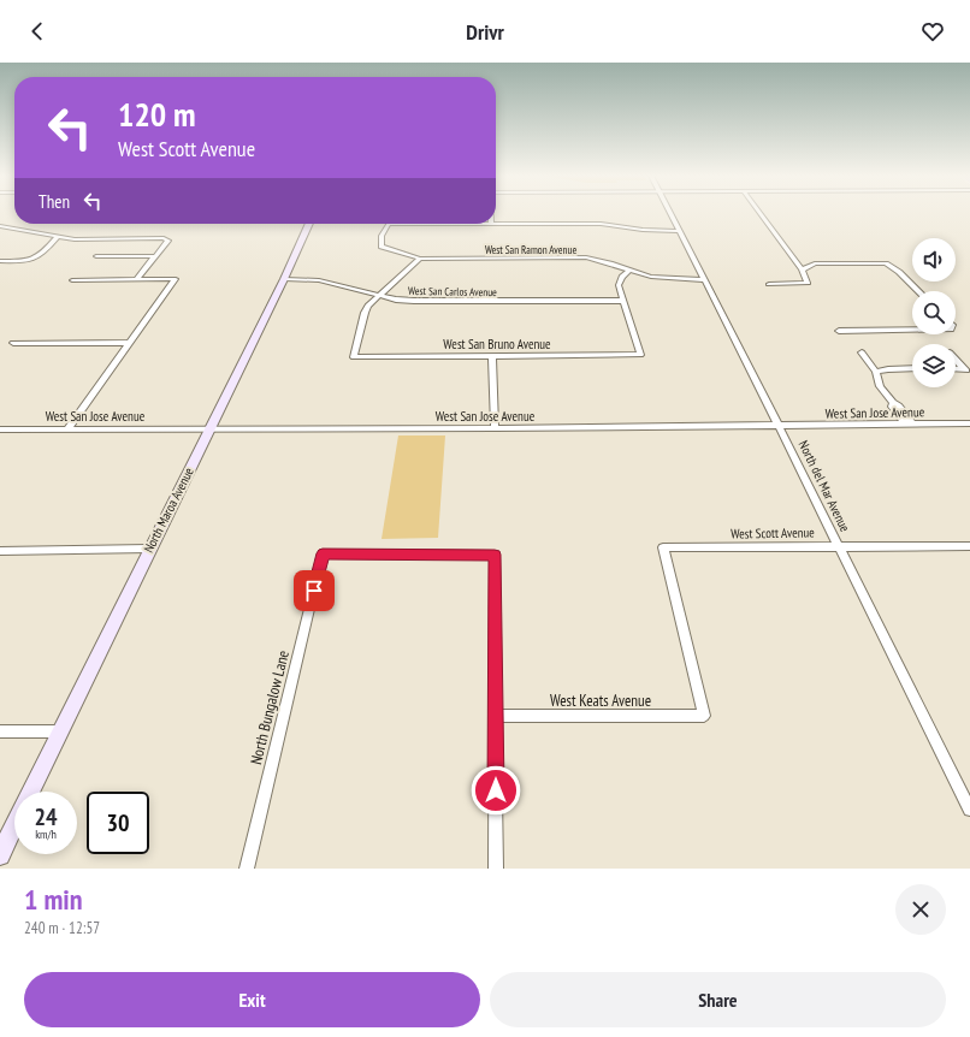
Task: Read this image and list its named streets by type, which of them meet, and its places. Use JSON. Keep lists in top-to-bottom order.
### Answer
{
  "streets": {
    "main road": ["North Maroa Avenue"],
    "street": [
      "West San Ramon Avenue",
      "West San Carlos Avenue",
      "West San Bruno Avenue",
      "West San Jose Avenue",
      "North del Mar Avenue",
      "West Scott Avenue",
      "West Keats Avenue",
      "North Bungalow Lane"
    ]
  },
  "crossings": [
    ["West San Ramon Avenue", "North del Mar Avenue"],
    ["West San Carlos Avenue", "West San Bruno Avenue"],
    ["West San Carlos Avenue", "North Maroa Avenue"],
    ["West San Jose Avenue", "North del Mar Avenue"],
    ["West San Jose Avenue", "North Maroa Avenue"],
    ["North del Mar Avenue", "West Scott Avenue"],
    ["West Scott Avenue", "West Keats Avenue"],
    ["West Keats Avenue", "North Bungalow Lane"]
  ],
  "page": {
    "header": "Drivr",
    "turn": ["120 m", "West Scott Avenue"],
    "then": "Then",
    "speed": "24 km/h",
    "limit": "30",
    "heading": ["1 min", "240 m · 12:57"],
    "buttons": ["Exit", "Share"]
  }
}
